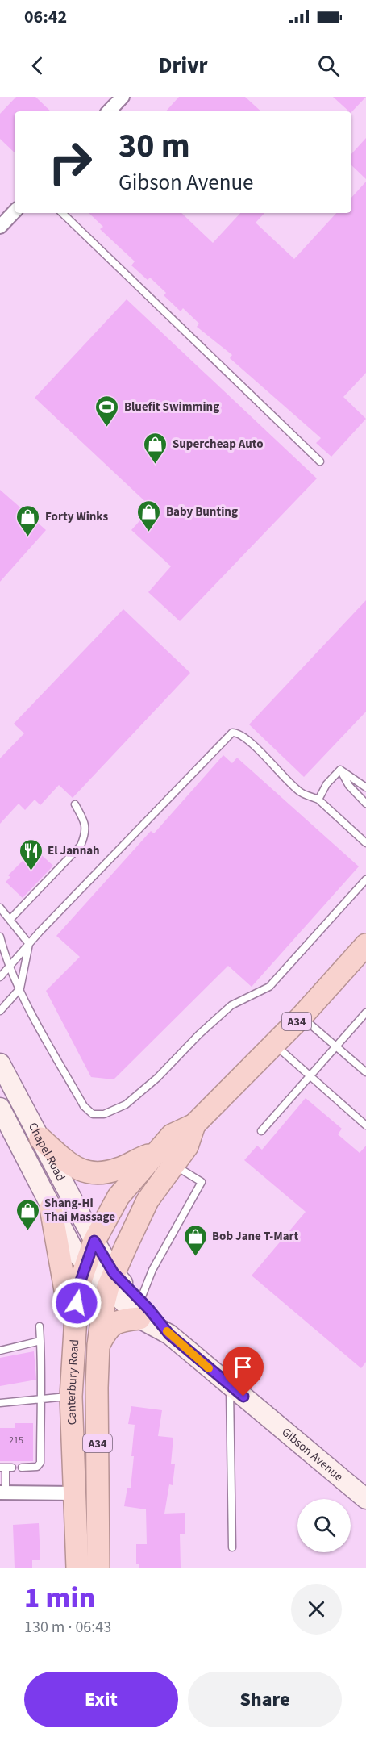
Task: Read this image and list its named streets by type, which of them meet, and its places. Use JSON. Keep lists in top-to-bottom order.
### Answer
{
  "streets": {
    "highway": ["A34", "Canterbury Road"],
    "main road": ["Chapel Road", "Gibson Avenue"]
  },
  "crossings": [
    ["Chapel Road", "Canterbury Road"],
    ["Chapel Road", "Gibson Avenue"],
    ["Canterbury Road", "Gibson Avenue"]
  ],
  "places": {
    "sports": ["Bluefit Swimming"],
    "shop": [
      "Supercheap Auto",
      "Baby Bunting",
      "Forty Winks",
      "Shang-Hi Thai Massage",
      "Bob Jane T-Mart"
    ],
    "restaurant": ["El Jannah"]
  },
  "house_numbers": ["215"],
  "page": {
    "status": "06:42",
    "header": "Drivr",
    "turn": ["30 m", "Gibson Avenue"],
    "heading": ["1 min", "130 m · 06:43"],
    "buttons": ["Exit", "Share"]
  }
}
